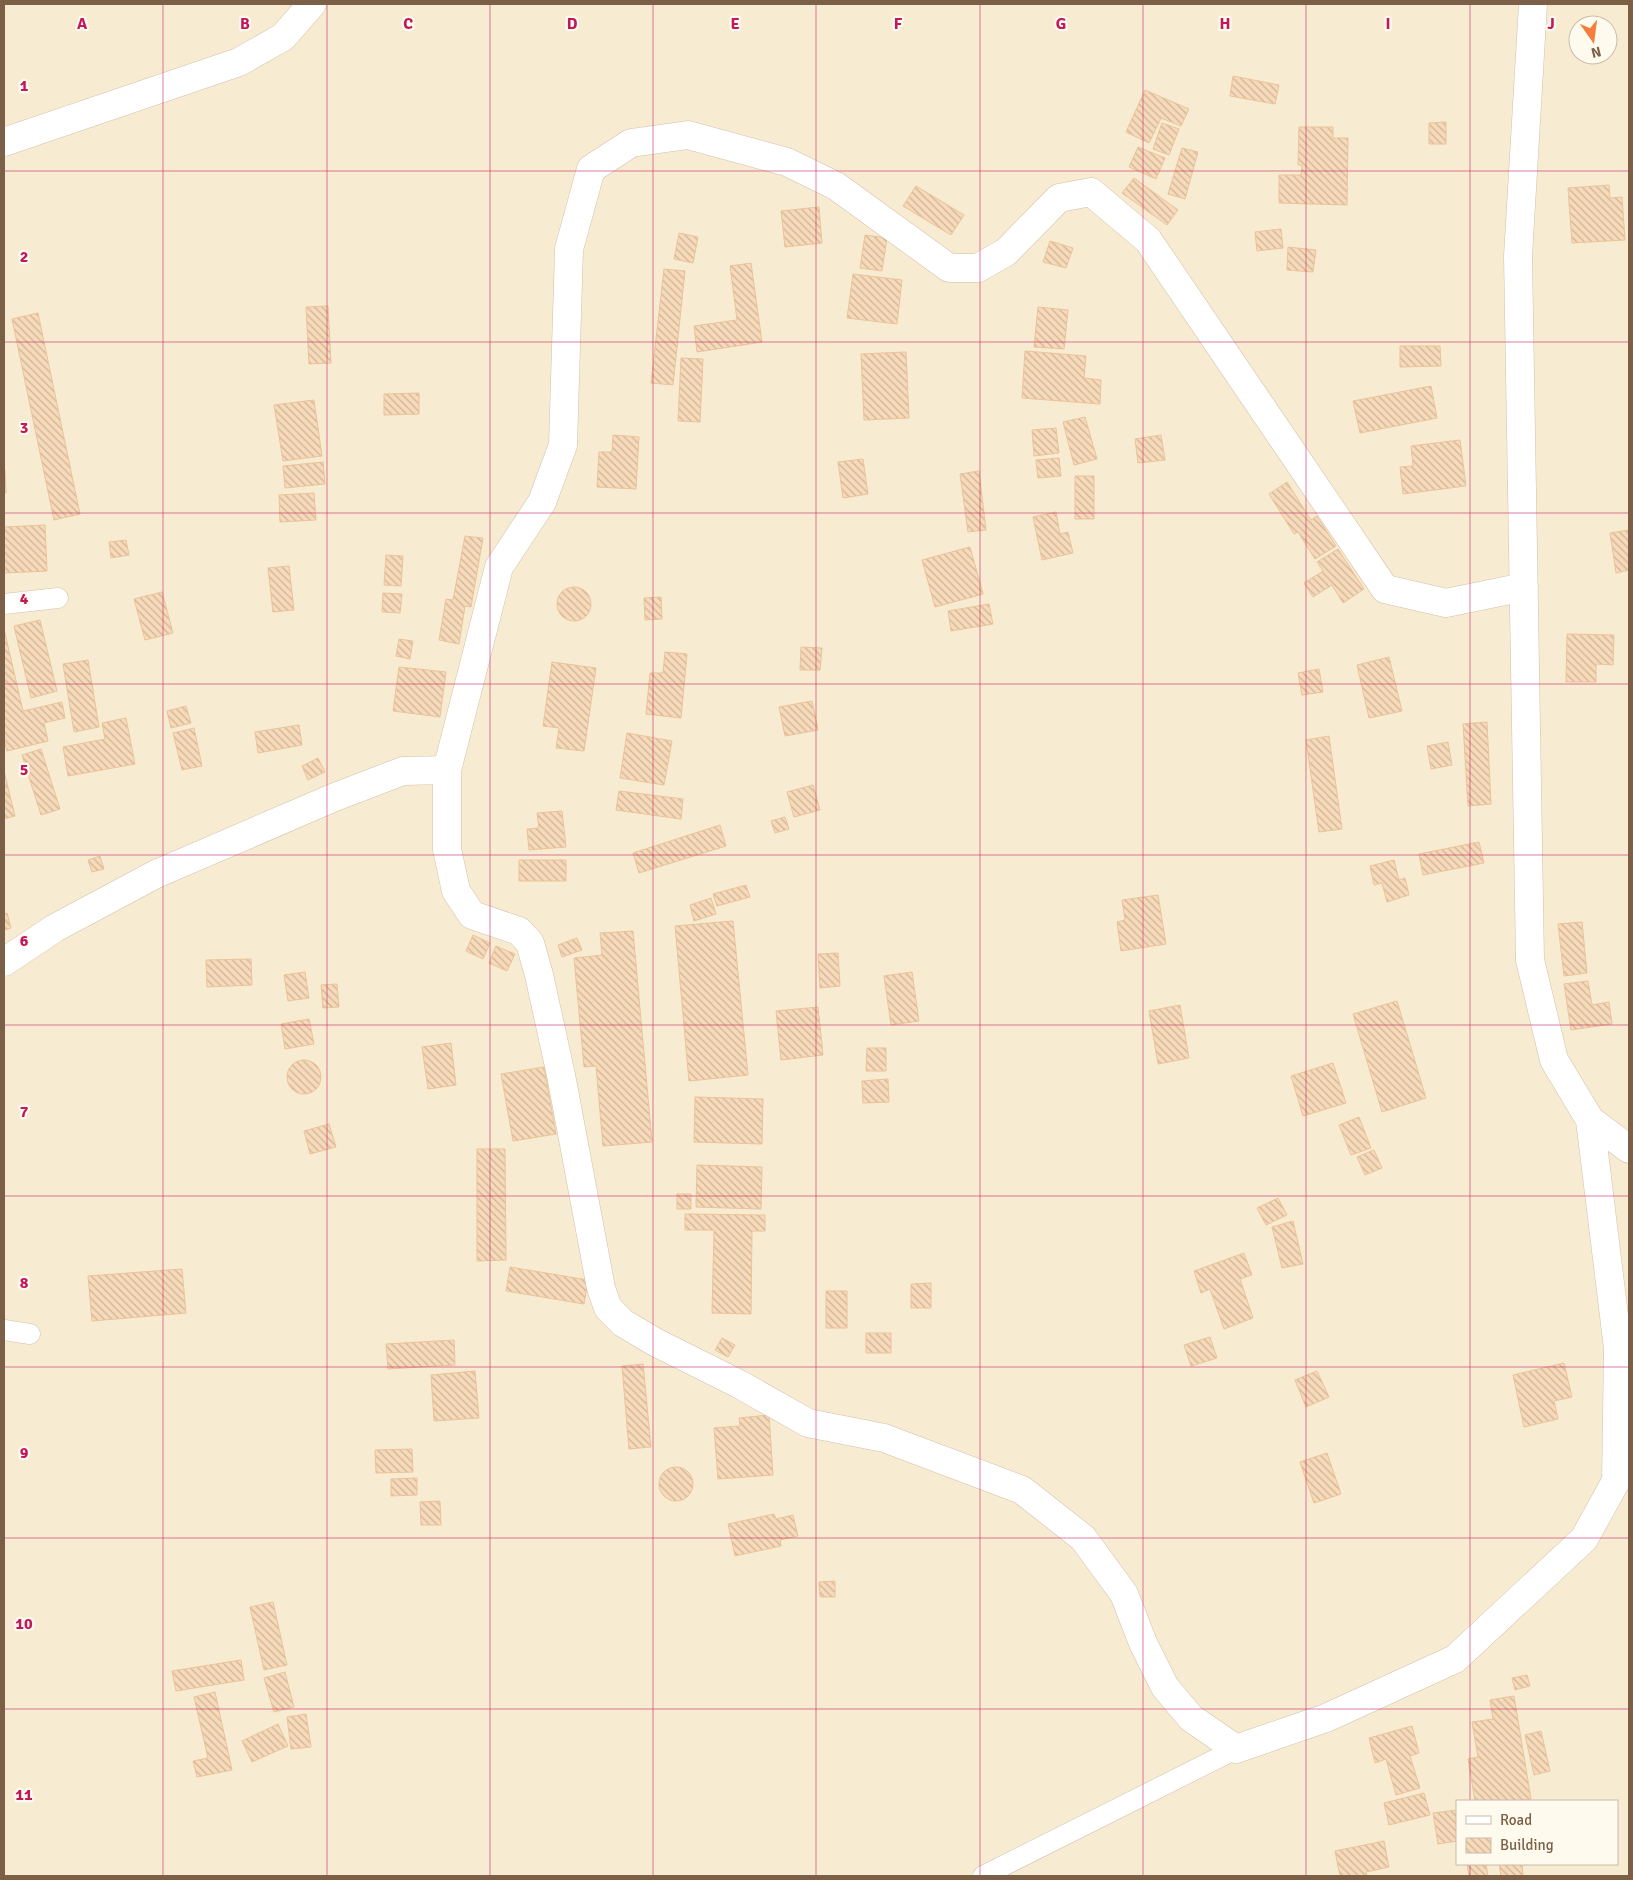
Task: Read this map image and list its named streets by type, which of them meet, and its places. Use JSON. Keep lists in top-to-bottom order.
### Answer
{
  "legend": ["Road", "Building"],
  "north": "bottom",
  "grid": {
    "columns": [
      "A",
      "B",
      "C",
      "D",
      "E",
      "F",
      "G",
      "H",
      "I",
      "J"
    ],
    "rows": [
      "1",
      "2",
      "3",
      "4",
      "5",
      "6",
      "7",
      "8",
      "9",
      "10",
      "11"
    ]
  }
}
